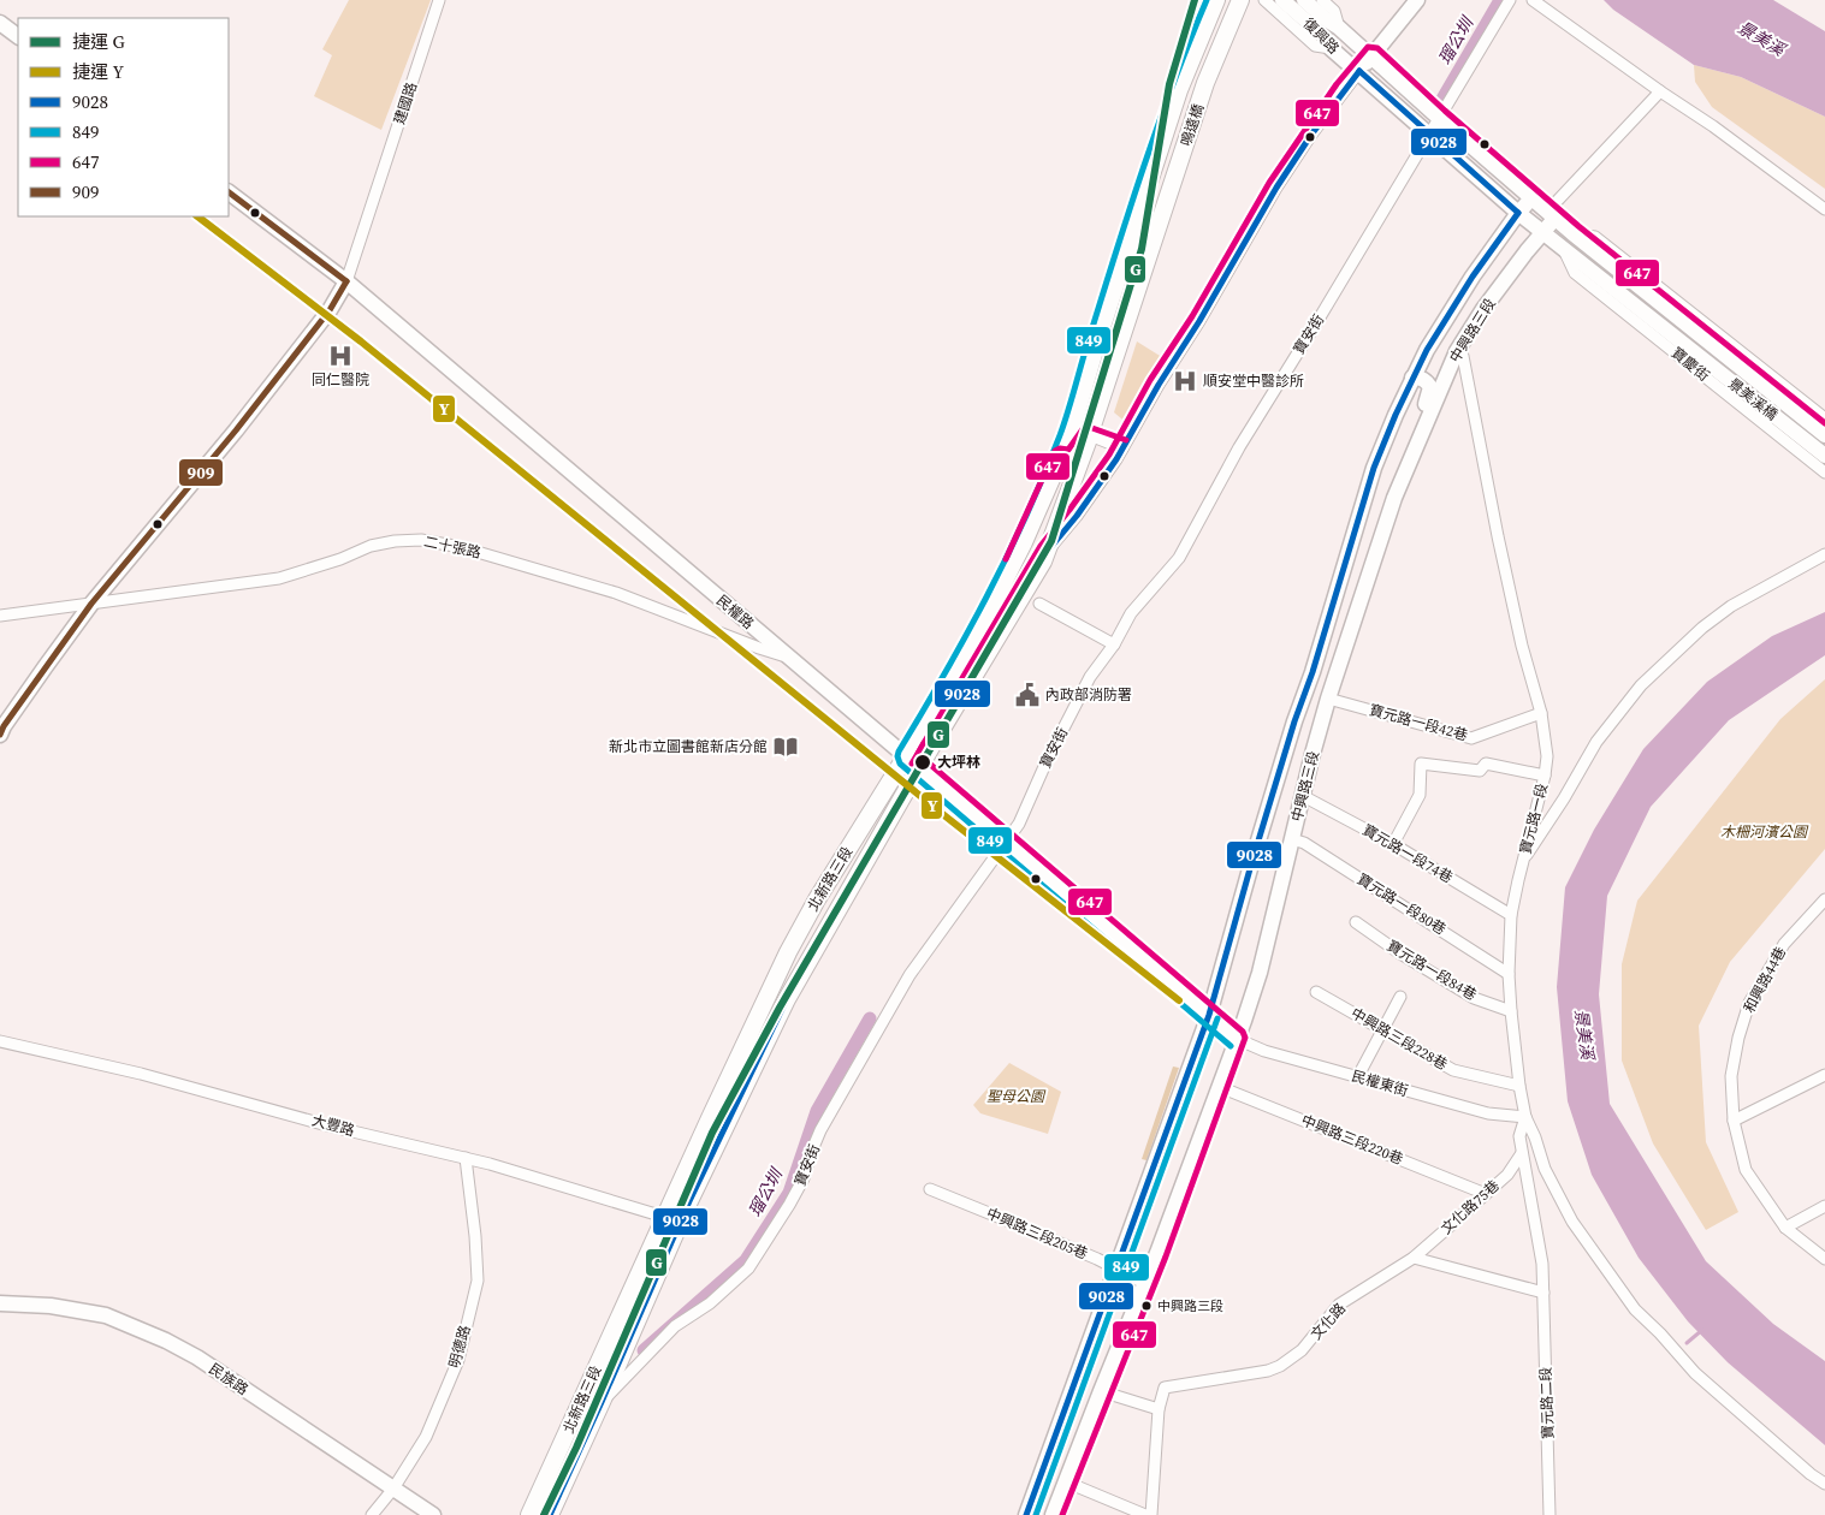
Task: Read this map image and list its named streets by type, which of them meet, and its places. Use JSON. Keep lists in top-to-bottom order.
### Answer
{
  "streets": {
    "main road": ["鳴遠橋", "北新路三段"],
    "street": [
      "復興路",
      "建國路",
      "中興路三段",
      "寶安街",
      "寶慶街",
      "景美溪橋",
      "二十張路",
      "民權路",
      "寶元路一段42巷",
      "寶元路一段",
      "寶元路一段74巷",
      "寶元路一段80巷",
      "寶元路一段84巷",
      "和興路44巷",
      "中興路三段228巷",
      "民權東街",
      "大豐路",
      "中興路三段220巷",
      "文化路75巷",
      "中興路三段205巷",
      "文化路",
      "明德路",
      "民族路",
      "寶元路二段"
    ]
  },
  "crossings": [
    ["復興路", "寶慶街"],
    ["建國路", "二十張路"],
    ["建國路", "民權路"],
    ["鳴遠橋", "北新路三段"],
    ["中興路三段", "寶慶街"],
    ["中興路三段", "民權路"],
    ["中興路三段", "寶元路一段42巷"],
    ["中興路三段", "寶元路一段"],
    ["中興路三段", "寶元路一段74巷"],
    ["中興路三段", "寶元路一段80巷"],
    ["中興路三段", "民權東街"],
    ["中興路三段", "中興路三段220巷"],
    ["中興路三段", "中興路三段205巷"],
    ["寶安街", "寶慶街"],
    ["寶安街", "民權路"],
    ["寶安街", "北新路三段"],
    ["寶慶街", "景美溪橋"],
    ["二十張路", "民權路"],
    ["民權路", "北新路三段"],
    ["民權路", "民權東街"],
    ["寶元路一段42巷", "寶元路一段"],
    ["寶元路一段", "寶元路一段74巷"],
    ["寶元路一段", "寶元路一段80巷"],
    ["寶元路一段", "寶元路一段84巷"],
    ["寶元路一段", "中興路三段228巷"],
    ["寶元路一段", "民權東街"],
    ["寶元路一段", "文化路75巷"],
    ["寶元路一段", "寶元路二段"],
    ["北新路三段", "大豐路"],
    ["大豐路", "明德路"],
    ["中興路三段220巷", "文化路75巷"],
    ["文化路75巷", "文化路"],
    ["明德路", "民族路"]
  ],
  "water": ["景美溪", "瑠公圳"],
  "parks": ["木柵河濱公園", "聖母公園"],
  "places": {
    "hospital": ["同仁醫院", "順安堂中醫診所"],
    "public building": ["內政部消防署"],
    "library": ["新北市立圖書館新店分館"],
    "other": ["大坪林", "中興路三段"]
  },
  "lines": [
    "metro line G",
    "transit line 849",
    "transit line 647",
    "transit line 9028",
    "transit line 909",
    "metro line Y"
  ],
  "legend": [
    "捷運 G",
    "捷運 Y",
    "9028",
    "849",
    "647",
    "909"
  ]
}
